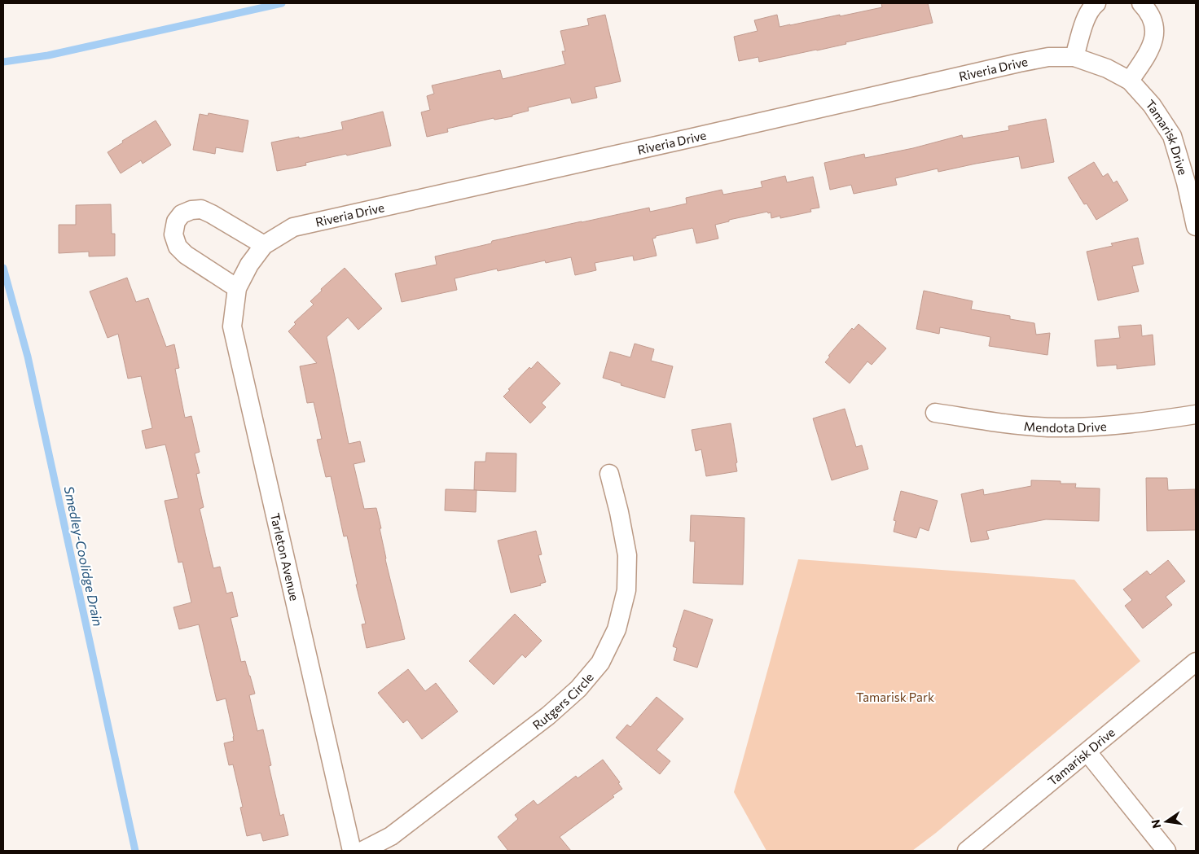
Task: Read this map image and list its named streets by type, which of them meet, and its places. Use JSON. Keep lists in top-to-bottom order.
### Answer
{
  "streets": {
    "street": [
      "Riveria Drive",
      "Tamarisk Drive",
      "Mendota Drive",
      "Tarleton Avenue",
      "Rutgers Circle"
    ]
  },
  "crossings": [
    ["Riveria Drive", "Tamarisk Drive"],
    ["Riveria Drive", "Tarleton Avenue"]
  ],
  "water": ["Smedley-Coolidge Drain"],
  "parks": ["Tamarisk Park"],
  "north": "left"
}
